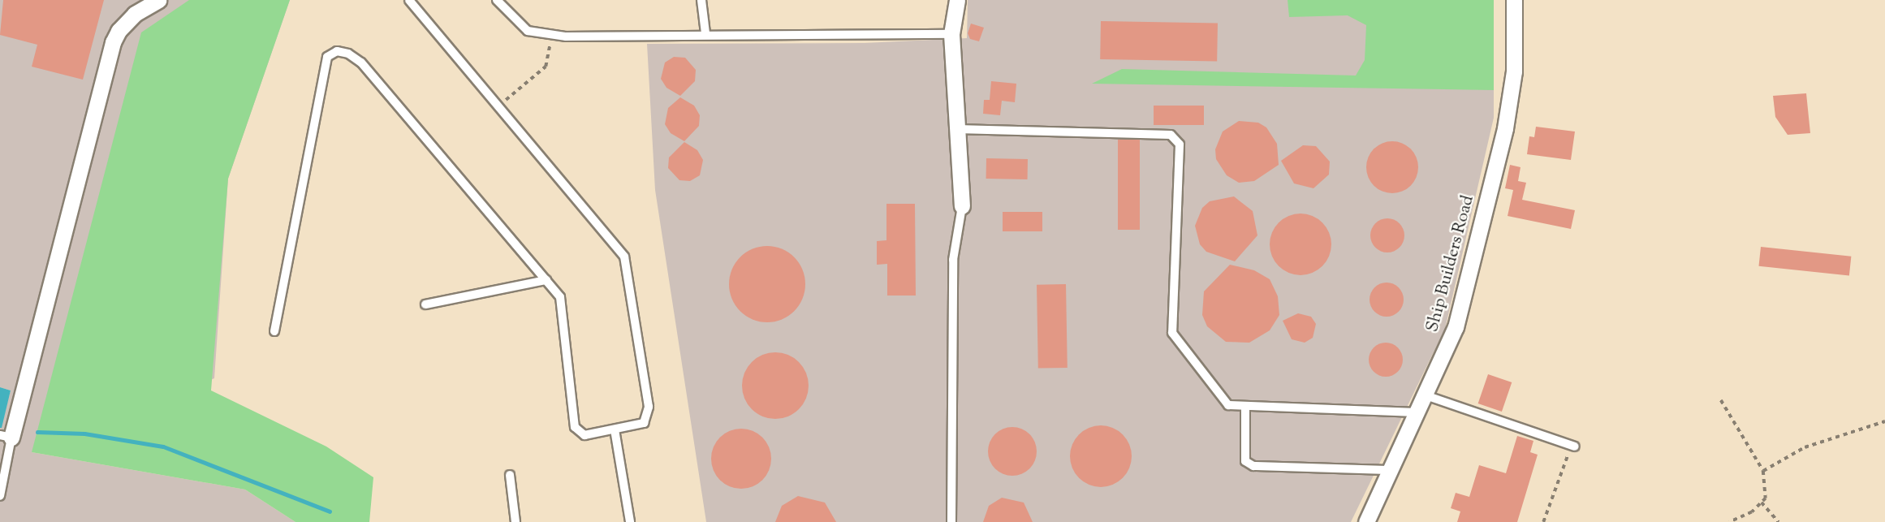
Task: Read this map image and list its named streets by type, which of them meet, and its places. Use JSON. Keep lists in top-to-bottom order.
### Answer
{
  "streets": {
    "street": ["Ship Builders Road"]
  }
}
